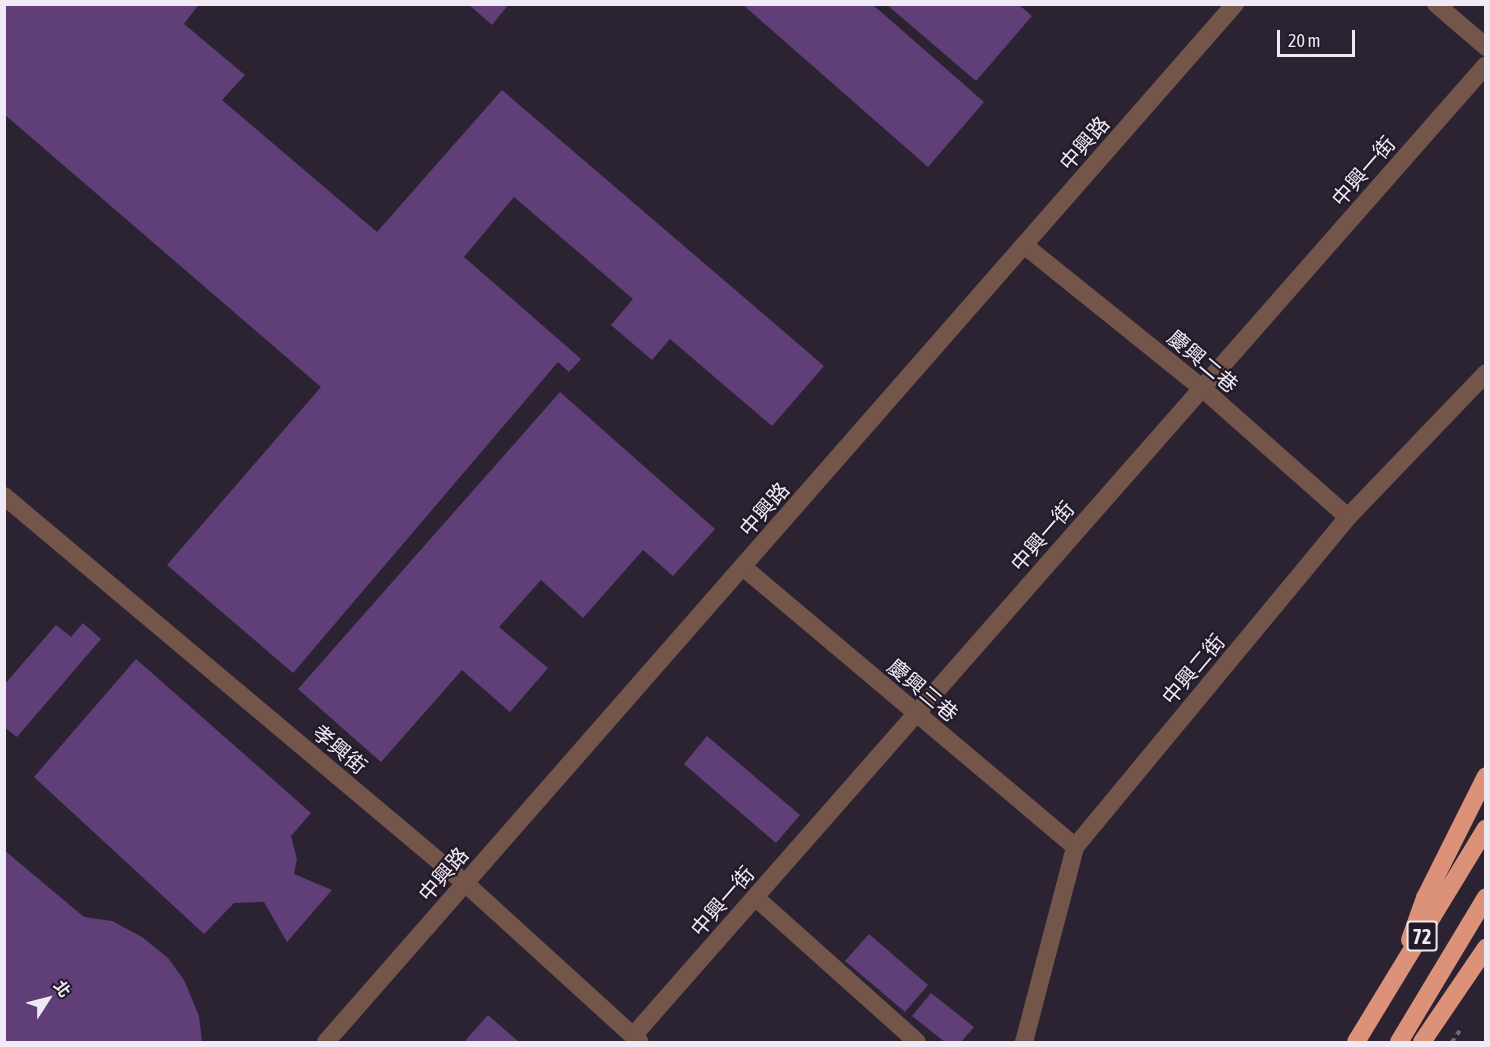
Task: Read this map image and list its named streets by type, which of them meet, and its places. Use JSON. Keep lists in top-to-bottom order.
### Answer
{
  "streets": {
    "highway": ["72"],
    "street": [
      "中興路",
      "中興一街",
      "慶興二巷",
      "中興二街",
      "慶興三巷",
      "孝興街"
    ]
  },
  "crossings": [
    ["中興路", "慶興二巷"],
    ["中興路", "慶興三巷"],
    ["中興路", "孝興街"],
    ["中興一街", "慶興二巷"],
    ["中興一街", "慶興三巷"],
    ["中興一街", "孝興街"],
    ["慶興二巷", "中興二街"],
    ["中興二街", "慶興三巷"]
  ],
  "scale_bar": "20 m",
  "north": "top right"
}
